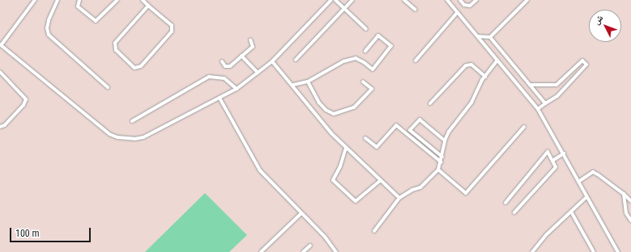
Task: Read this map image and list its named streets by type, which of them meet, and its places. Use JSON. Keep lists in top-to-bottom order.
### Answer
{
  "scale_bar": "100 m",
  "north": "top left"
}
